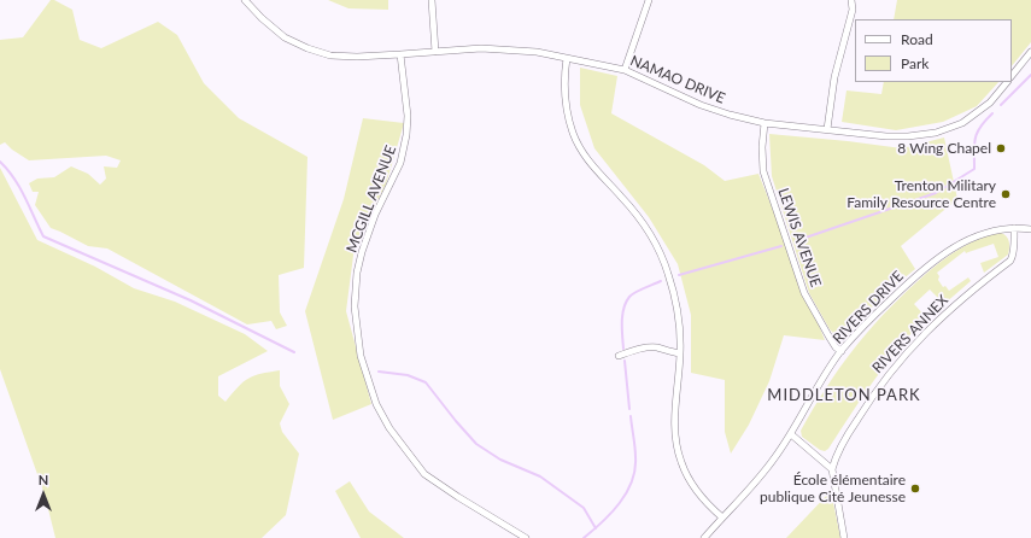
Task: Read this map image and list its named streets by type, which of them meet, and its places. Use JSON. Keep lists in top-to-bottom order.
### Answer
{
  "streets": {
    "street": [
      "NAMAO DRIVE",
      "MCGILL AVENUE",
      "LEWIS AVENUE",
      "RIVERS DRIVE",
      "RIVERS ANNEX"
    ]
  },
  "crossings": [
    ["NAMAO DRIVE", "MCGILL AVENUE"],
    ["NAMAO DRIVE", "LEWIS AVENUE"],
    ["LEWIS AVENUE", "RIVERS DRIVE"],
    ["RIVERS DRIVE", "RIVERS ANNEX"]
  ],
  "districts": ["MIDDLETON PARK"],
  "places": ["8 Wing Chapel", "Trenton Military Family Resource Centre", "École élémentaire publique Cité Jeunesse"],
  "legend": ["Road", "Park"],
  "north": "top"
}
